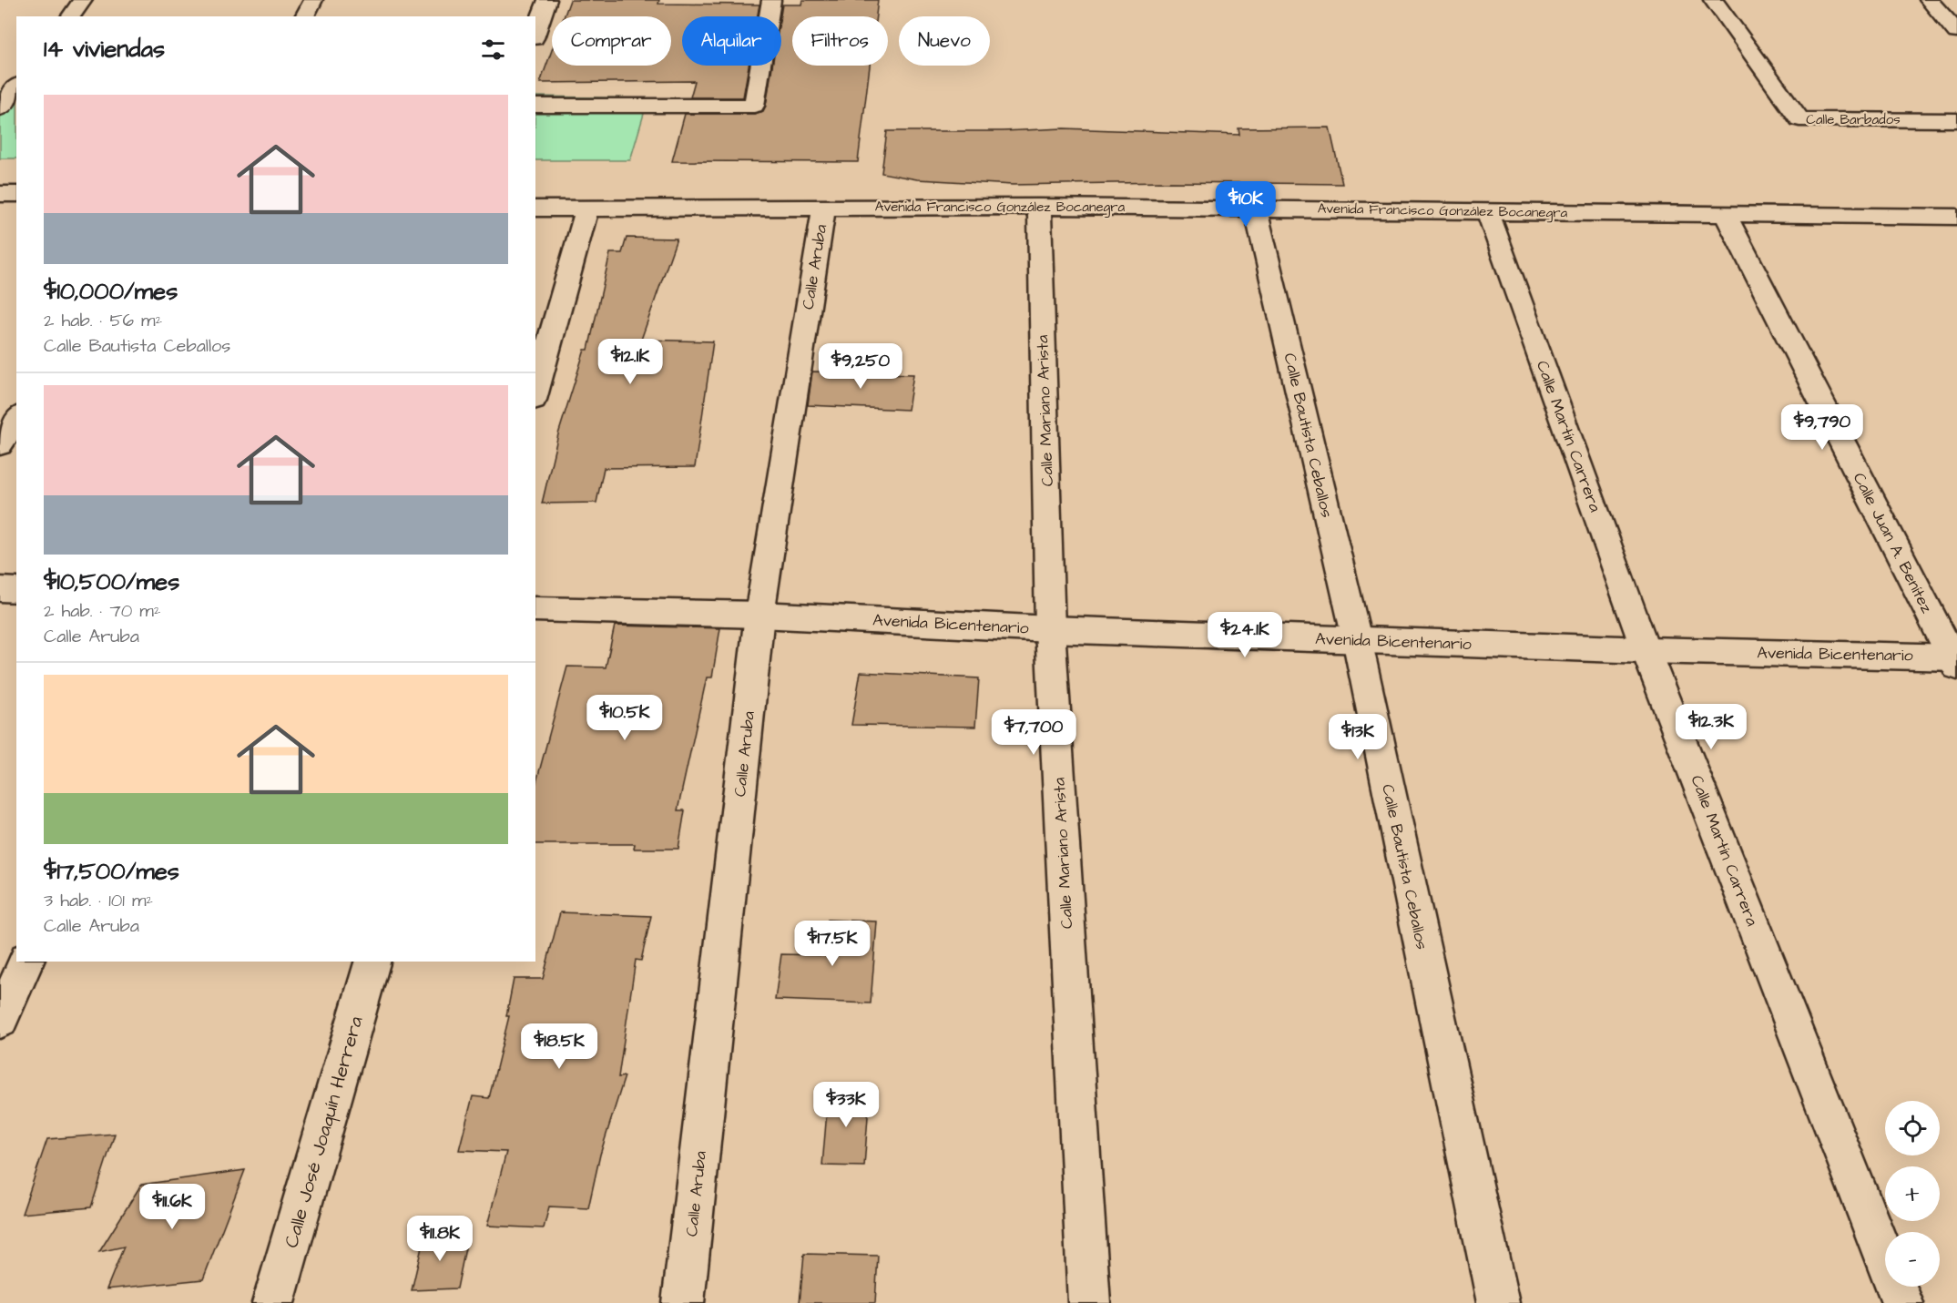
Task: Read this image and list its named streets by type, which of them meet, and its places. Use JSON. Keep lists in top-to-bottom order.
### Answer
{
  "streets": {
    "street": [
      "Calle Barbados",
      "Avenida Francisco González Bocanegra",
      "Calle Aruba",
      "Calle Mariano Arista",
      "Calle Bautista Ceballos",
      "Calle Martín Carrera",
      "Calle Juan A. Benítez",
      "Avenida Bicentenario",
      "Calle José Joaquín Herrera"
    ]
  },
  "crossings": [
    ["Avenida Francisco González Bocanegra", "Calle Aruba"],
    ["Avenida Francisco González Bocanegra", "Calle Mariano Arista"],
    ["Avenida Francisco González Bocanegra", "Calle Bautista Ceballos"],
    ["Avenida Francisco González Bocanegra", "Calle Martín Carrera"],
    ["Avenida Francisco González Bocanegra", "Calle Juan A. Benítez"],
    ["Calle Aruba", "Avenida Bicentenario"],
    ["Calle Mariano Arista", "Avenida Bicentenario"],
    ["Calle Bautista Ceballos", "Avenida Bicentenario"],
    ["Calle Martín Carrera", "Avenida Bicentenario"],
    ["Calle Juan A. Benítez", "Avenida Bicentenario"]
  ],
  "page": {
    "chip": [
      "Comprar",
      "Alquilar",
      "Filtros",
      "Nuevo"
    ],
    "heading": "14 viviendas",
    "list": [
      {
        "name": "$10,000/mes",
        "note": "2 hab. · 56 m² · Calle Bautista Ceballos"
      },
      {
        "name": "$10,500/mes",
        "note": "2 hab. · 70 m² · Calle Aruba"
      },
      {
        "name": "$17,500/mes",
        "note": "3 hab. · 101 m² · Calle Aruba"
      }
    ],
    "price": [
      "$10K",
      "$12.1K",
      "$9,250",
      "$9,790",
      "$24.1K",
      "$10.5K",
      "$12.3K",
      "$7,700",
      "$13K",
      "$17.5K",
      "$18.5K",
      "$33K",
      "$11.6K",
      "$11.8K"
    ],
    "map_buttons": ["+", "−"]
  }
}
